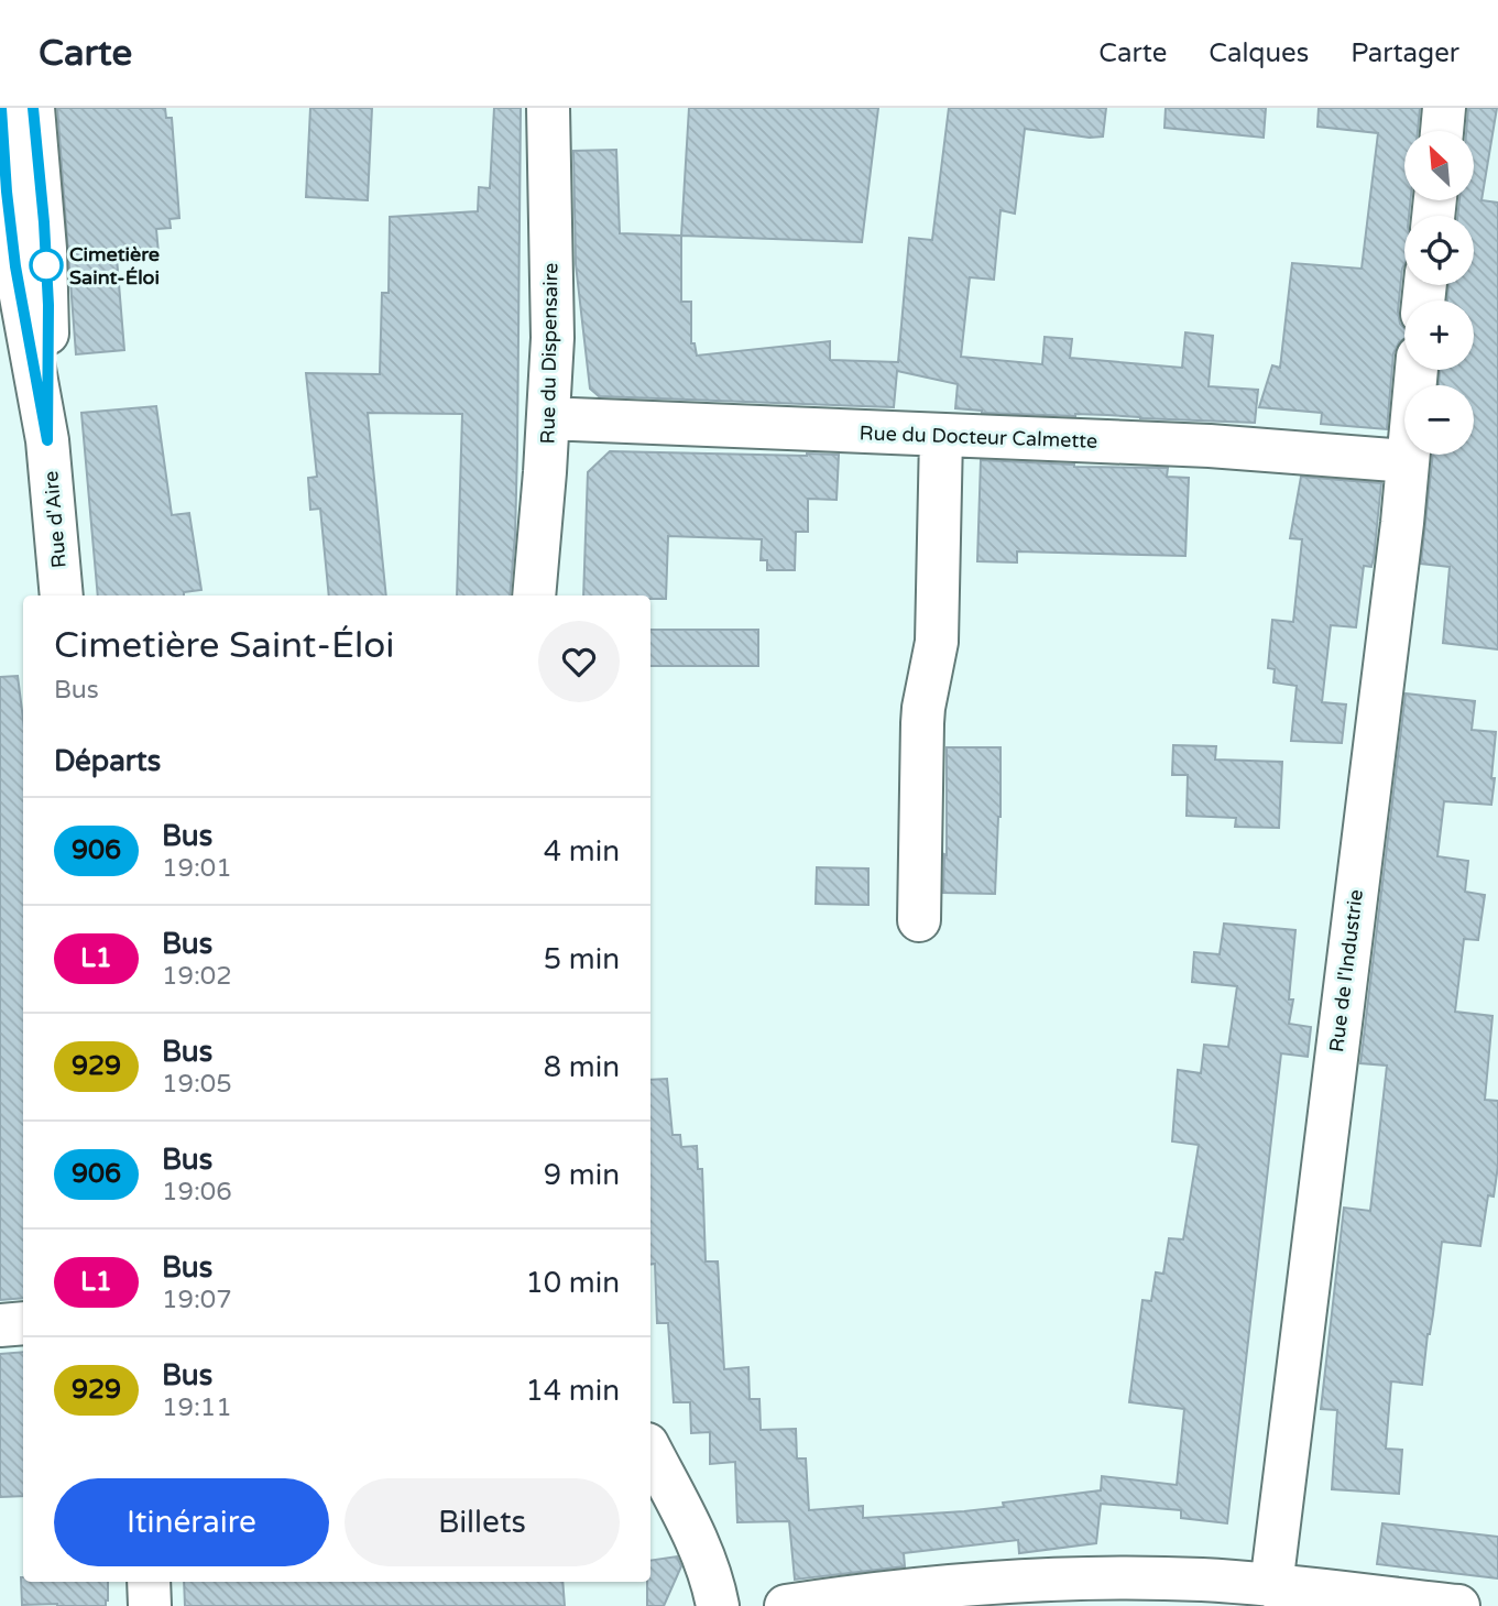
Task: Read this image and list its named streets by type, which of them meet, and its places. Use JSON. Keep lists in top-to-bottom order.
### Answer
{
  "streets": {
    "street": [
      "Rue du Dispensaire",
      "Rue du Docteur Calmette",
      "Rue d'Aire",
      "Rue de l'Industrie"
    ]
  },
  "crossings": [
    ["Rue du Dispensaire", "Rue du Docteur Calmette"],
    ["Rue du Docteur Calmette", "Rue de l'Industrie"]
  ],
  "places": ["Cimetière Saint-Éloi"],
  "lines": ["bus line 906"],
  "north": "top left",
  "page": {
    "header": "Carte",
    "nav": ["Carte", "Calques", "Partager"],
    "map_buttons": ["+", "−"],
    "heading": [
      ["Cimetière Saint-Éloi", "Bus"],
      "Départs"
    ],
    "list": [
      {
        "mark": "906",
        "name": "Bus",
        "note": "19:01",
        "value": "4 min"
      },
      {
        "mark": "L1",
        "name": "Bus",
        "note": "19:02",
        "value": "5 min"
      },
      {
        "mark": "929",
        "name": "Bus",
        "note": "19:05",
        "value": "8 min"
      },
      {
        "mark": "906",
        "name": "Bus",
        "note": "19:06",
        "value": "9 min"
      },
      {
        "mark": "L1",
        "name": "Bus",
        "note": "19:07",
        "value": "10 min"
      },
      {
        "mark": "929",
        "name": "Bus",
        "note": "19:11",
        "value": "14 min"
      }
    ],
    "buttons": ["Itinéraire", "Billets"]
  }
}
